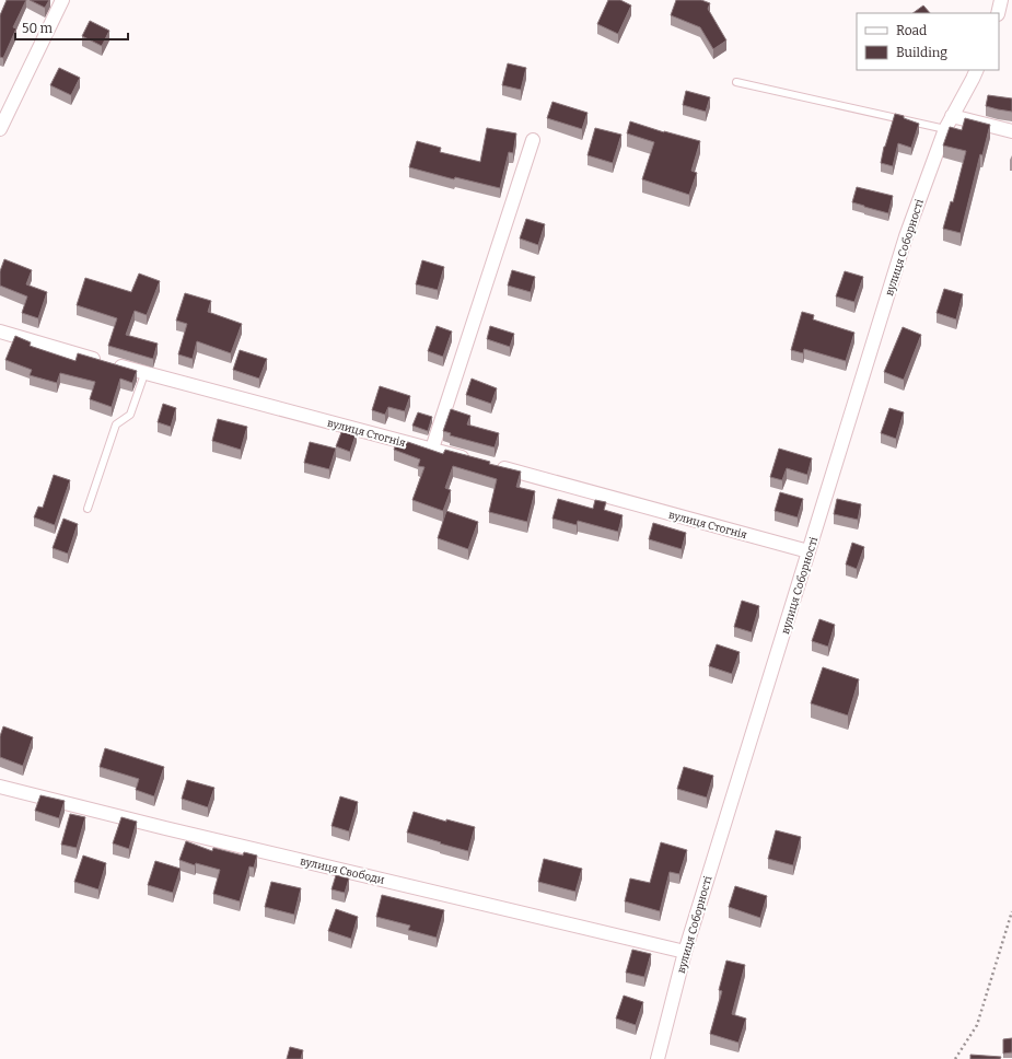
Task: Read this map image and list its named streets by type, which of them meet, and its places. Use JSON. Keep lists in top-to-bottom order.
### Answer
{
  "streets": {
    "street": ["вулиця Соборності", "вулиця Стогнія", "вулиця Свободи"]
  },
  "crossings": [
    ["вулиця Соборності", "вулиця Стогнія"],
    ["вулиця Соборності", "вулиця Свободи"]
  ],
  "legend": ["Road", "Building"],
  "scale_bar": "50 m"
}
